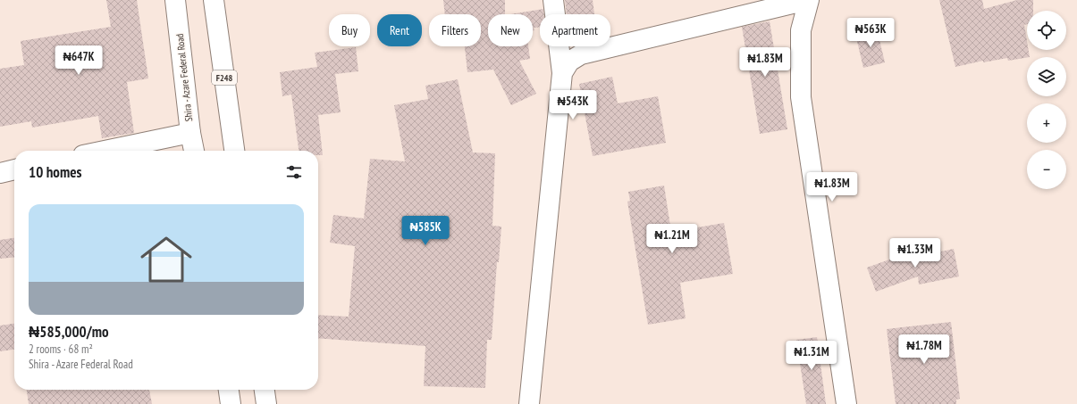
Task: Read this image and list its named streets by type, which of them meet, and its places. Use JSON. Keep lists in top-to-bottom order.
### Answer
{
  "streets": {
    "street": ["Shira - Azare Federal Road", "F248"]
  },
  "page": {
    "map_buttons": ["+", "−"],
    "chip": [
      "Buy",
      "Rent",
      "Filters",
      "New",
      "Apartment"
    ],
    "price": [
      "₦563K",
      "₦647K",
      "₦1.83M",
      "₦543K",
      "₦1.83M",
      "₦585K",
      "₦1.21M",
      "₦1.33M",
      "₦1.78M",
      "₦1.31M"
    ],
    "heading": "10 homes",
    "list": [
      {
        "name": "₦585,000/mo",
        "note": "2 rooms · 68 m² · Shira - Azare Federal Road"
      }
    ]
  }
}
